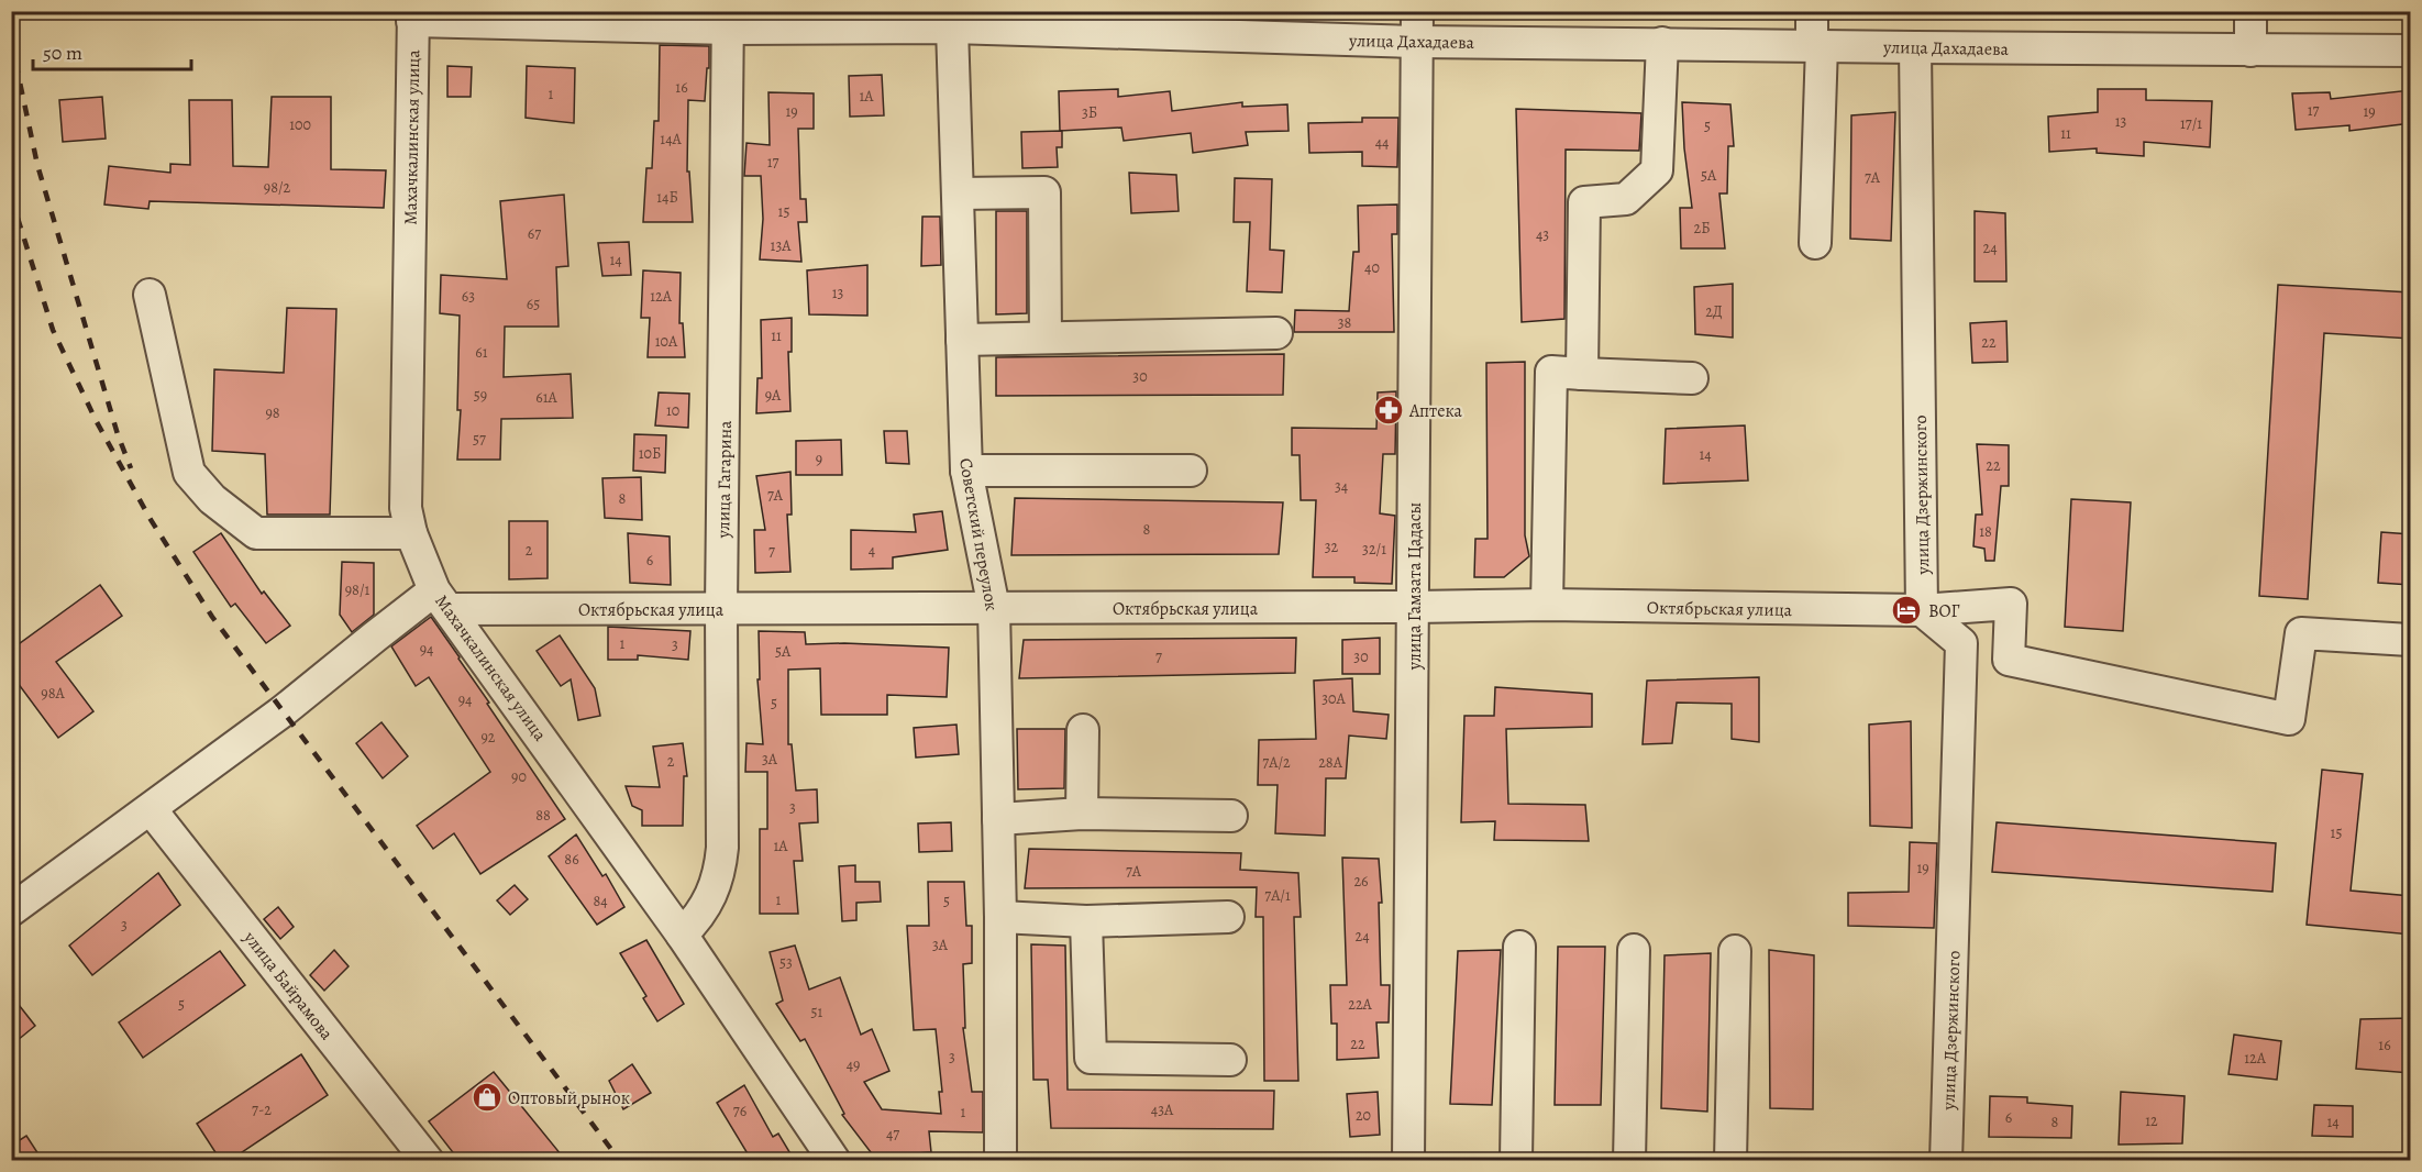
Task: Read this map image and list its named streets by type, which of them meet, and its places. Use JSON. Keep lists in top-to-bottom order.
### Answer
{
  "streets": {
    "street": [
      "улица Дахадаева",
      "Махачкалинская улица",
      "улица Гагарина",
      "улица Дзержинского",
      "Советский переулок",
      "улица Гамзата Цадасы",
      "Октябрьская улица",
      "улица Байрамова"
    ]
  },
  "crossings": [
    ["улица Дахадаева", "Махачкалинская улица"],
    ["улица Дахадаева", "улица Гагарина"],
    ["улица Дахадаева", "улица Дзержинского"],
    ["улица Дахадаева", "Советский переулок"],
    ["улица Дахадаева", "улица Гамзата Цадасы"],
    ["Махачкалинская улица", "улица Гагарина"],
    ["Махачкалинская улица", "Октябрьская улица"],
    ["улица Гагарина", "Октябрьская улица"],
    ["улица Дзержинского", "Октябрьская улица"],
    ["Советский переулок", "Октябрьская улица"],
    ["улица Гамзата Цадасы", "Октябрьская улица"]
  ],
  "places": {
    "pharmacy": ["Аптека"],
    "hotel": ["ВОГ"],
    "shop": ["Оптовый рынок"]
  },
  "house_numbers": [
    "16",
    "1",
    "1А",
    "17",
    "19",
    "19",
    "3Б",
    "13",
    "17/1",
    "100",
    "5",
    "11",
    "14А",
    "44",
    "17",
    "5А",
    "7А",
    "98/2",
    "14Б",
    "15",
    "2Б",
    "67",
    "43",
    "13А",
    "24",
    "14",
    "40",
    "13",
    "63",
    "12А",
    "65",
    "2Д",
    "38",
    "11",
    "10А",
    "22",
    "61",
    "30",
    "59",
    "9А",
    "61А",
    "10",
    "98",
    "57",
    "10Б",
    "14",
    "9",
    "22",
    "34",
    "7А",
    "8",
    "8",
    "18",
    "32",
    "32/1",
    "2",
    "4",
    "7",
    "6",
    "98/1",
    "1",
    "3",
    "94",
    "5А",
    "7",
    "30",
    "98А",
    "30А",
    "94",
    "5",
    "92",
    "3А",
    "2",
    "7А/2",
    "28А",
    "90",
    "3",
    "88",
    "15",
    "1А",
    "86",
    "19",
    "7А",
    "26",
    "7А/1",
    "1",
    "84",
    "5",
    "3",
    "24",
    "3А",
    "53",
    "5",
    "22А",
    "51",
    "22",
    "16",
    "3",
    "12А",
    "49",
    "7-2",
    "43А",
    "76",
    "1",
    "20",
    "6",
    "12",
    "8",
    "14",
    "47"
  ],
  "scale_bar": "50 m"
}
